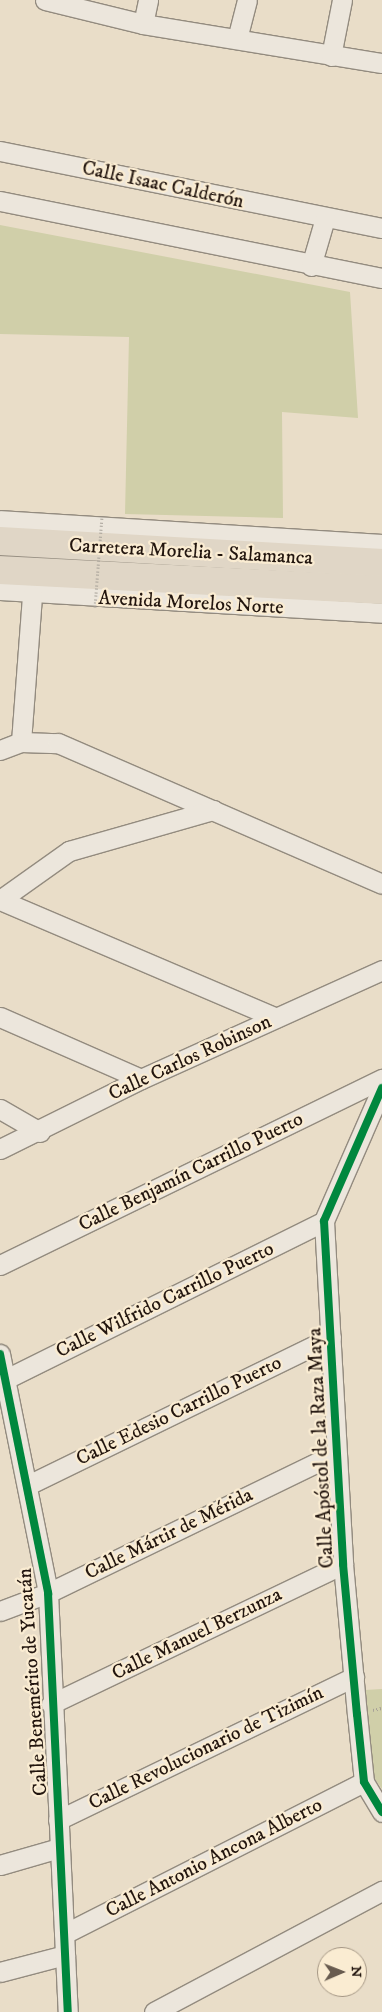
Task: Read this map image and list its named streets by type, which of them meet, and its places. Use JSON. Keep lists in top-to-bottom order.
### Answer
{
  "streets": {
    "highway": ["Carretera Morelia - Salamanca"],
    "street": [
      "Calle Isaac Calderón",
      "Avenida Morelos Norte",
      "Calle Carlos Robinson",
      "Calle Benjamín Carrillo Puerto",
      "Calle Wilfrido Carrillo Puerto",
      "Calle Edesio Carrillo Puerto",
      "Calle Apóstol de la Raza Maya",
      "Calle Mártir de Mérida",
      "Calle Manuel Berzunza",
      "Calle Benemérito de Yucatán",
      "Calle Revolucionario de Tizimín",
      "Calle Antonio Ancona Alberto"
    ]
  },
  "crossings": [
    ["Calle Wilfrido Carrillo Puerto", "Calle Apóstol de la Raza Maya"],
    ["Calle Wilfrido Carrillo Puerto", "Calle Benemérito de Yucatán"],
    ["Calle Edesio Carrillo Puerto", "Calle Apóstol de la Raza Maya"],
    ["Calle Edesio Carrillo Puerto", "Calle Benemérito de Yucatán"],
    ["Calle Apóstol de la Raza Maya", "Calle Mártir de Mérida"],
    ["Calle Apóstol de la Raza Maya", "Calle Manuel Berzunza"],
    ["Calle Apóstol de la Raza Maya", "Calle Revolucionario de Tizimín"],
    ["Calle Apóstol de la Raza Maya", "Calle Antonio Ancona Alberto"],
    ["Calle Mártir de Mérida", "Calle Benemérito de Yucatán"],
    ["Calle Manuel Berzunza", "Calle Benemérito de Yucatán"],
    ["Calle Benemérito de Yucatán", "Calle Revolucionario de Tizimín"],
    ["Calle Benemérito de Yucatán", "Calle Antonio Ancona Alberto"]
  ],
  "north": "right"
}
